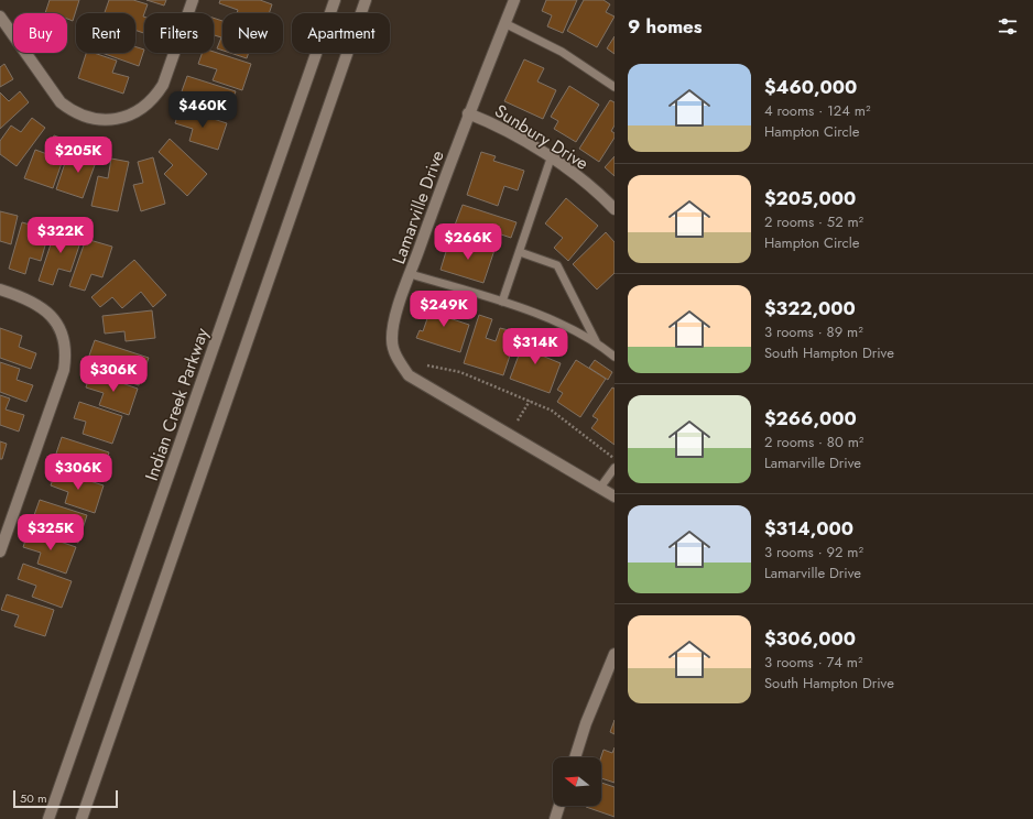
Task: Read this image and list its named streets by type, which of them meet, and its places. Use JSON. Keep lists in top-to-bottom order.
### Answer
{
  "streets": {
    "street": ["Sunbury Drive", "Lamarville Drive", "Indian Creek Parkway"]
  },
  "crossings": [
    ["Sunbury Drive", "Lamarville Drive"]
  ],
  "scale_bar": "50 m",
  "north": "left",
  "page": {
    "heading": "9 homes",
    "chip": [
      "Buy",
      "Rent",
      "Filters",
      "New",
      "Apartment"
    ],
    "list": [
      {
        "name": "$460,000",
        "note": "4 rooms · 124 m² · Hampton Circle"
      },
      {
        "name": "$205,000",
        "note": "2 rooms · 52 m² · Hampton Circle"
      },
      {
        "name": "$322,000",
        "note": "3 rooms · 89 m² · South Hampton Drive"
      },
      {
        "name": "$266,000",
        "note": "2 rooms · 80 m² · Lamarville Drive"
      },
      {
        "name": "$314,000",
        "note": "3 rooms · 92 m² · Lamarville Drive"
      },
      {
        "name": "$306,000",
        "note": "3 rooms · 74 m² · South Hampton Drive"
      }
    ],
    "price": [
      "$460K",
      "$205K",
      "$322K",
      "$266K",
      "$249K",
      "$314K",
      "$306K",
      "$306K",
      "$325K"
    ],
    "scale": "50 m"
  }
}
